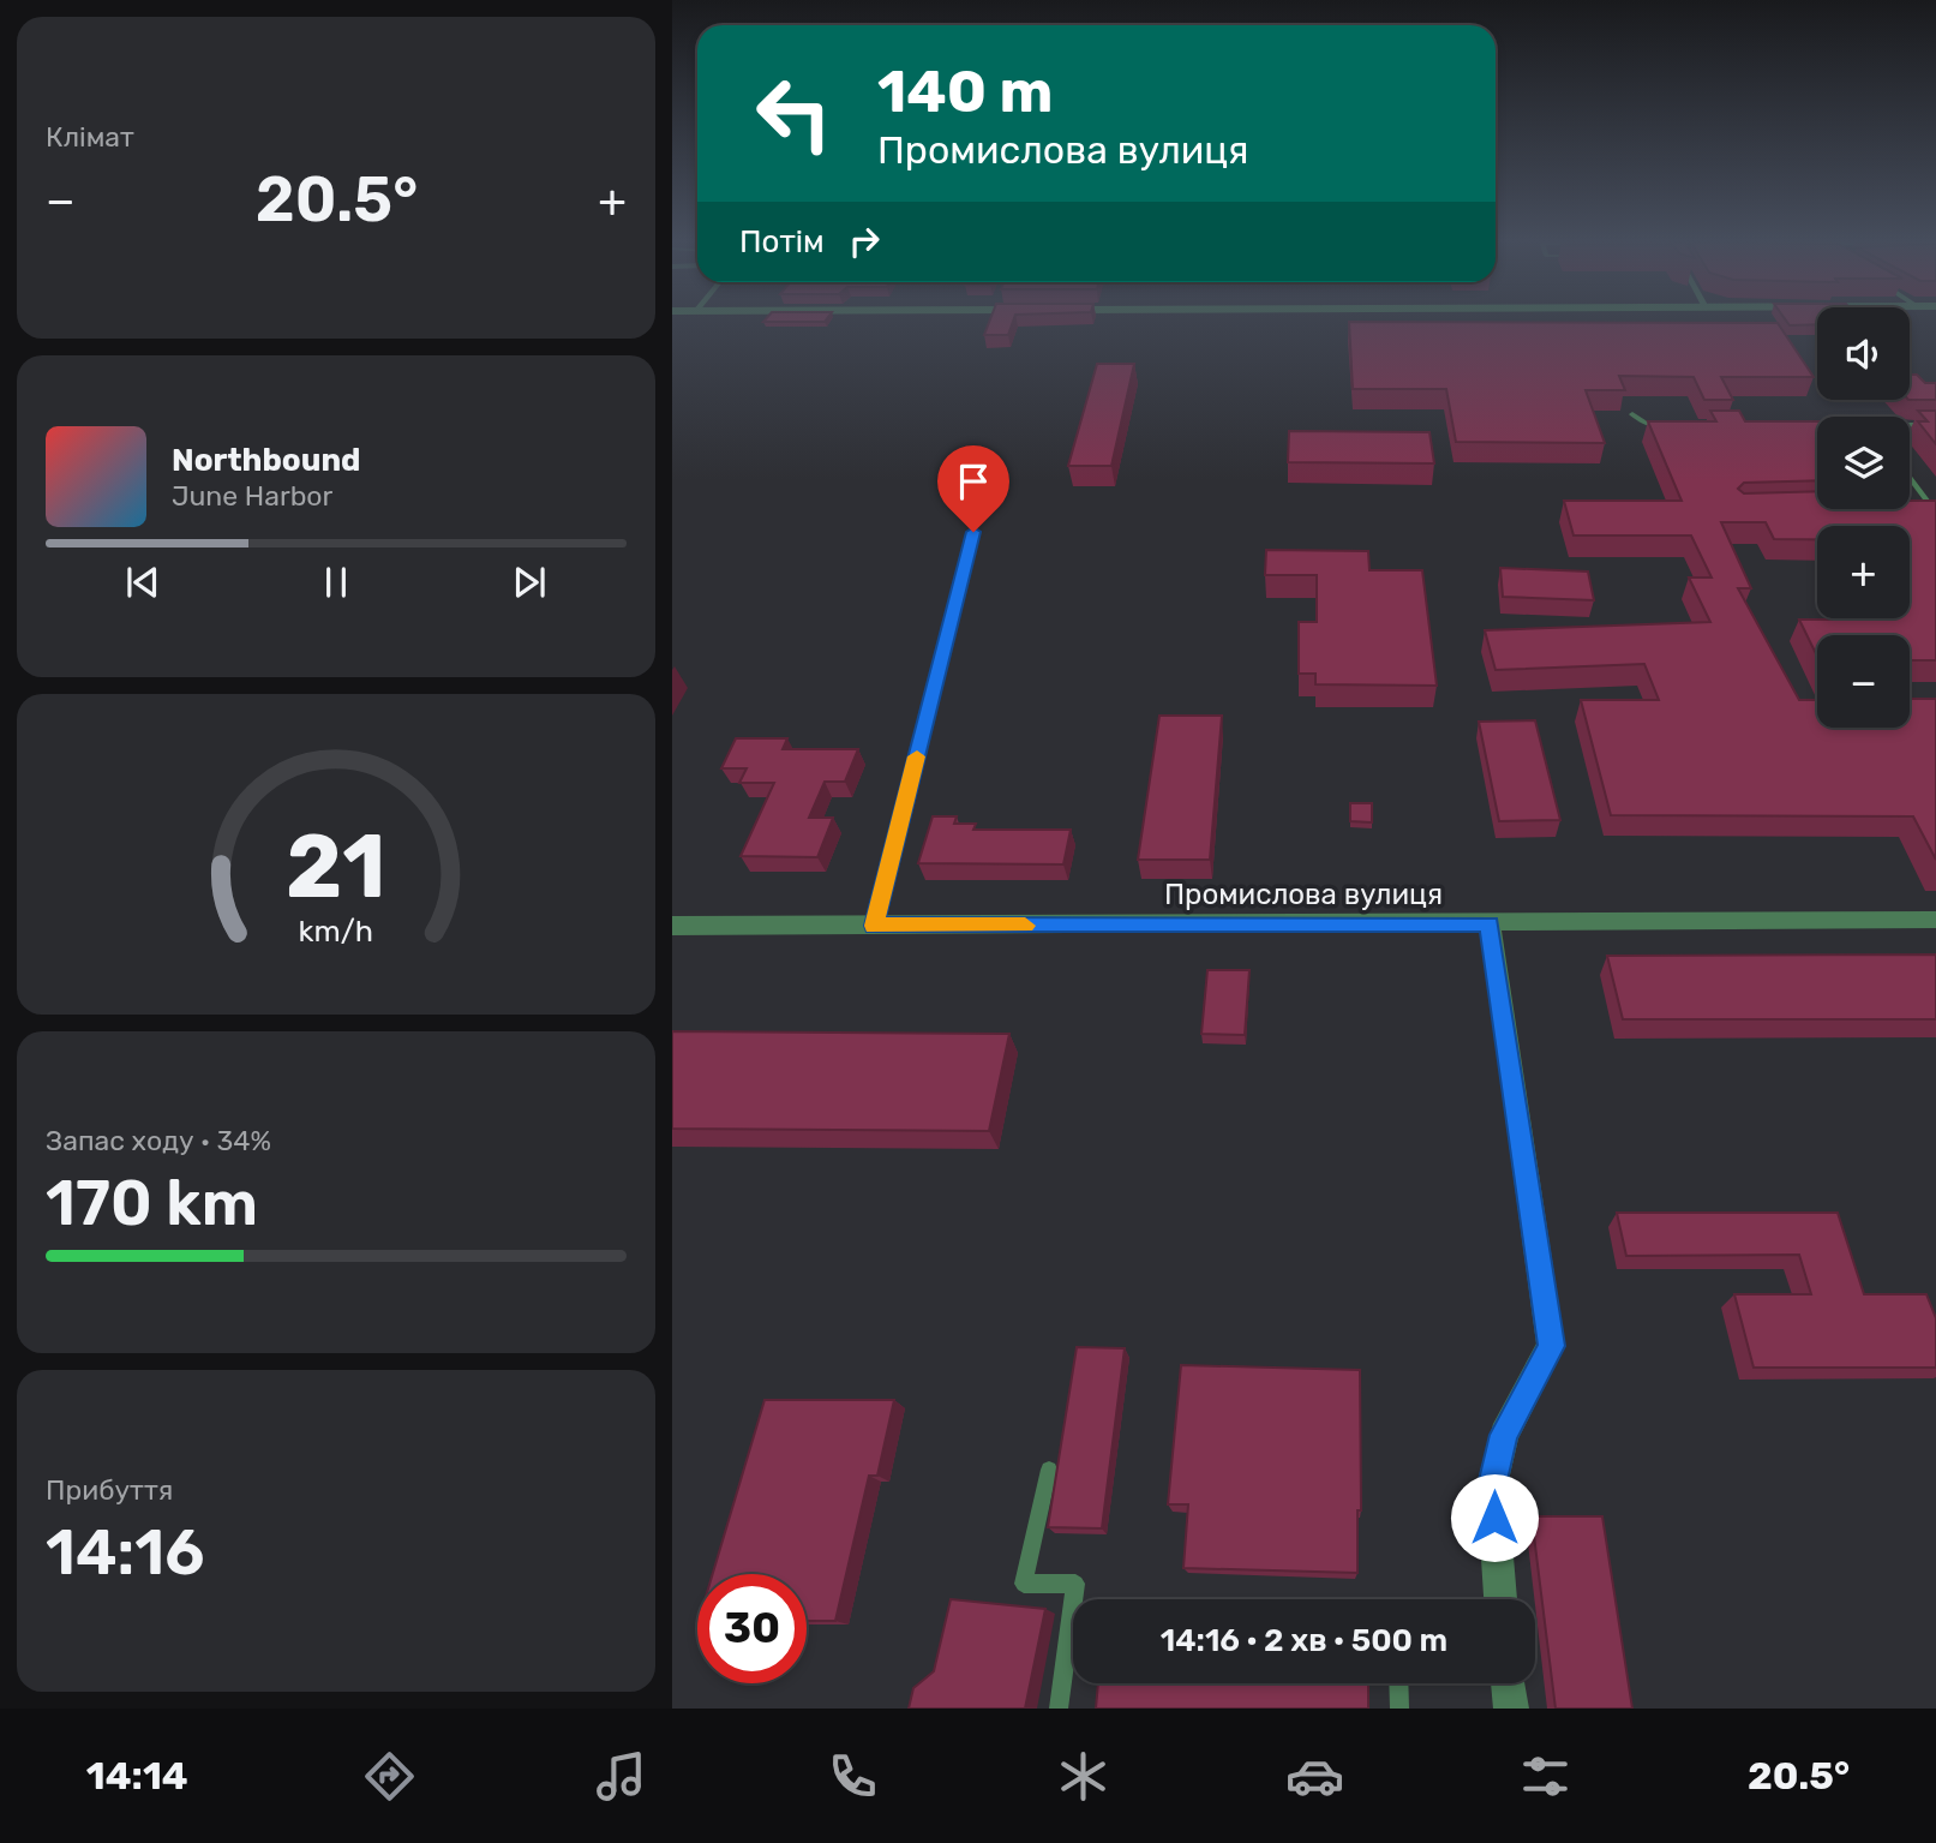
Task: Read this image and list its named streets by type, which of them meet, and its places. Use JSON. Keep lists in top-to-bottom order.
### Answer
{
  "streets": {
    "street": ["Промислова вулиця"]
  },
  "page": {
    "tile": [
      "Клімат",
      ["Запас ходу · 34%", "170 km"],
      ["Прибуття", "14:16"]
    ],
    "turn": ["140 m", "Промислова вулиця"],
    "heat": ["−", "20.5°", "+"],
    "then": "Потім",
    "map_buttons": ["+", "−"],
    "song": ["Northbound", "June Harbor"],
    "limit": "30",
    "trip": "14:16 · 2 хв · 500 m",
    "tabs": ["14:14", "20.5°"],
    "gauge": ["21", "km/h"]
  }
}
